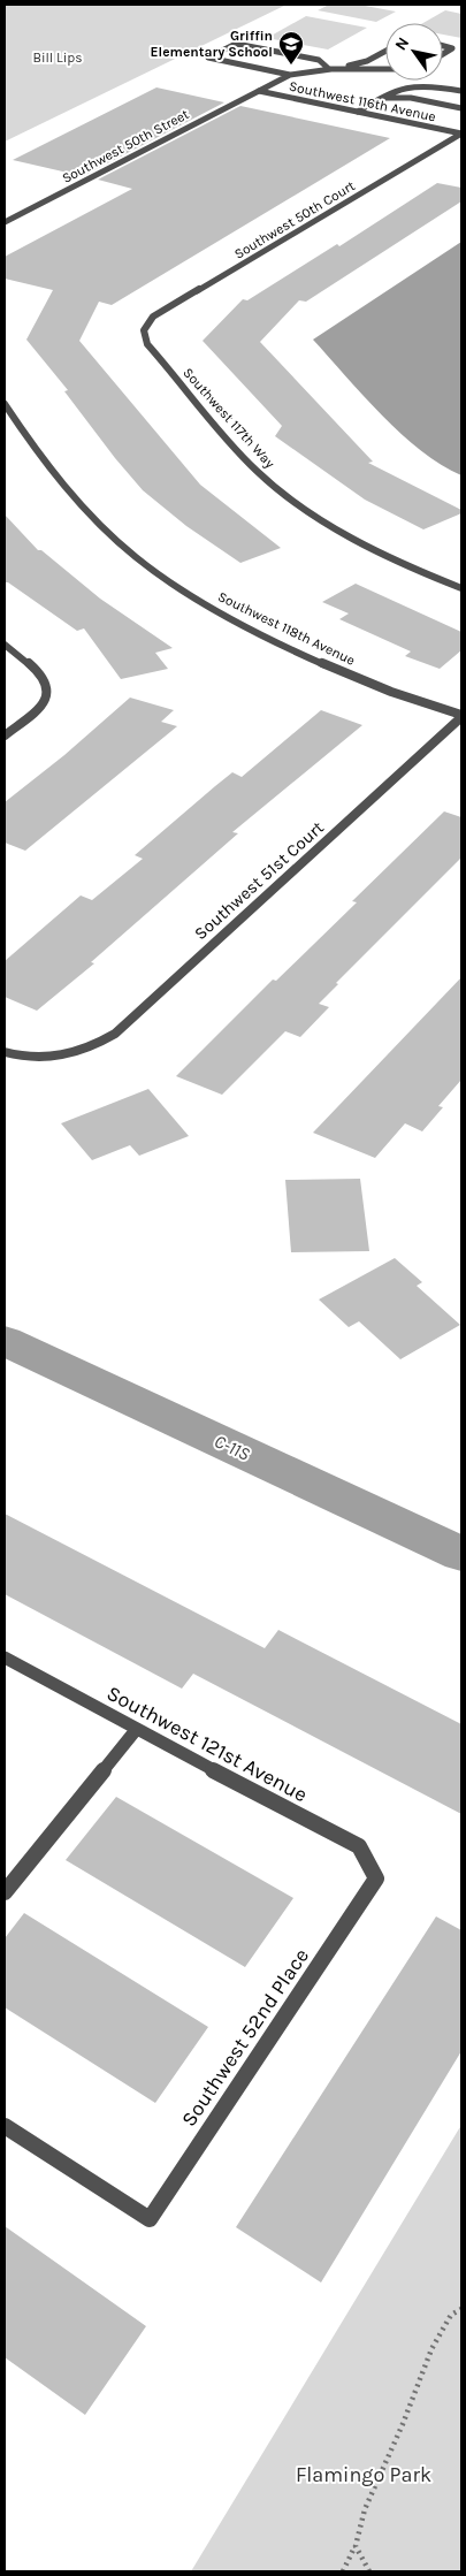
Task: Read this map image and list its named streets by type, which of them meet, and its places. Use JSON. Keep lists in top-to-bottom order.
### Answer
{
  "streets": {
    "street": [
      "Southwest 116th Avenue",
      "Southwest 50th Street",
      "Southwest 50th Court",
      "Southwest 117th Way",
      "Southwest 118th Avenue",
      "Southwest 51st Court",
      "Southwest 121st Avenue",
      "Southwest 52nd Place"
    ]
  },
  "crossings": [
    ["Southwest 116th Avenue", "Southwest 50th Street"],
    ["Southwest 116th Avenue", "Southwest 50th Court"],
    ["Southwest 50th Court", "Southwest 117th Way"],
    ["Southwest 118th Avenue", "Southwest 51st Court"],
    ["Southwest 121st Avenue", "Southwest 52nd Place"]
  ],
  "water": ["C-11S"],
  "parks": ["Bill Lips", "Flamingo Park"],
  "places": {
    "school or university": ["Griffin Elementary School"]
  },
  "north": "top left"
}
